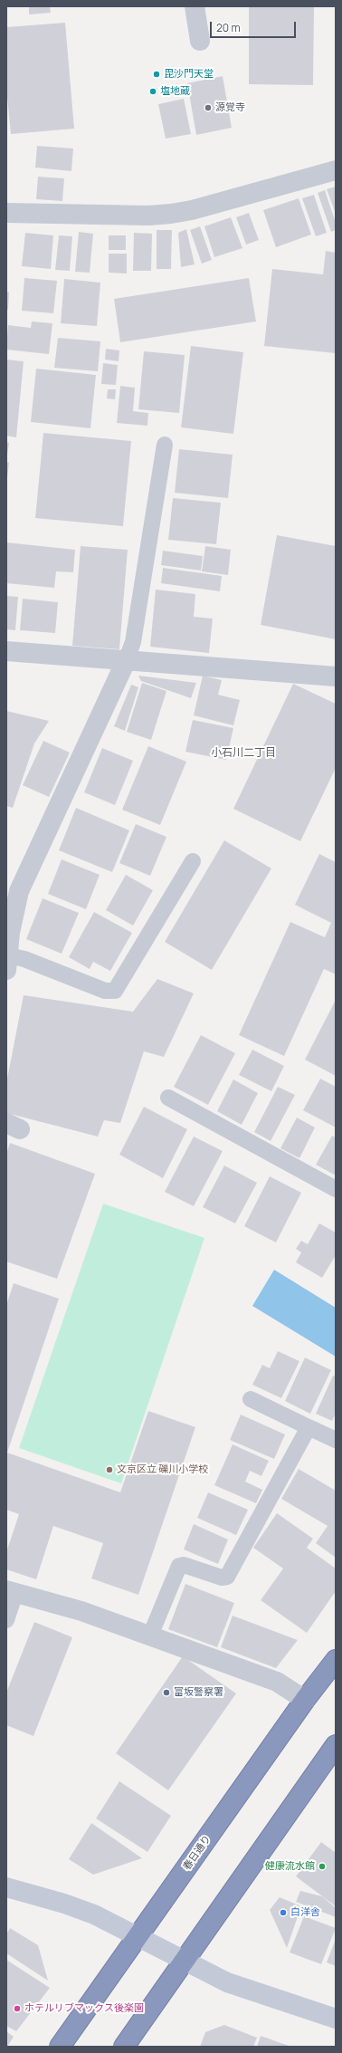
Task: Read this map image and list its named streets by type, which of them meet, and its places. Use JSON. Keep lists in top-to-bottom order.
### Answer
{
  "streets": {
    "highway": ["春日通り"]
  },
  "districts": ["小石川二丁目"],
  "places": [
    "毘沙門天堂",
    "塩地蔵",
    "源覚寺",
    "文京区立 礫川小学校",
    "富坂警察署",
    "健康流水館",
    "白洋舎",
    "ホテルリブマックス後楽園"
  ],
  "scale_bar": "20 m"
}
